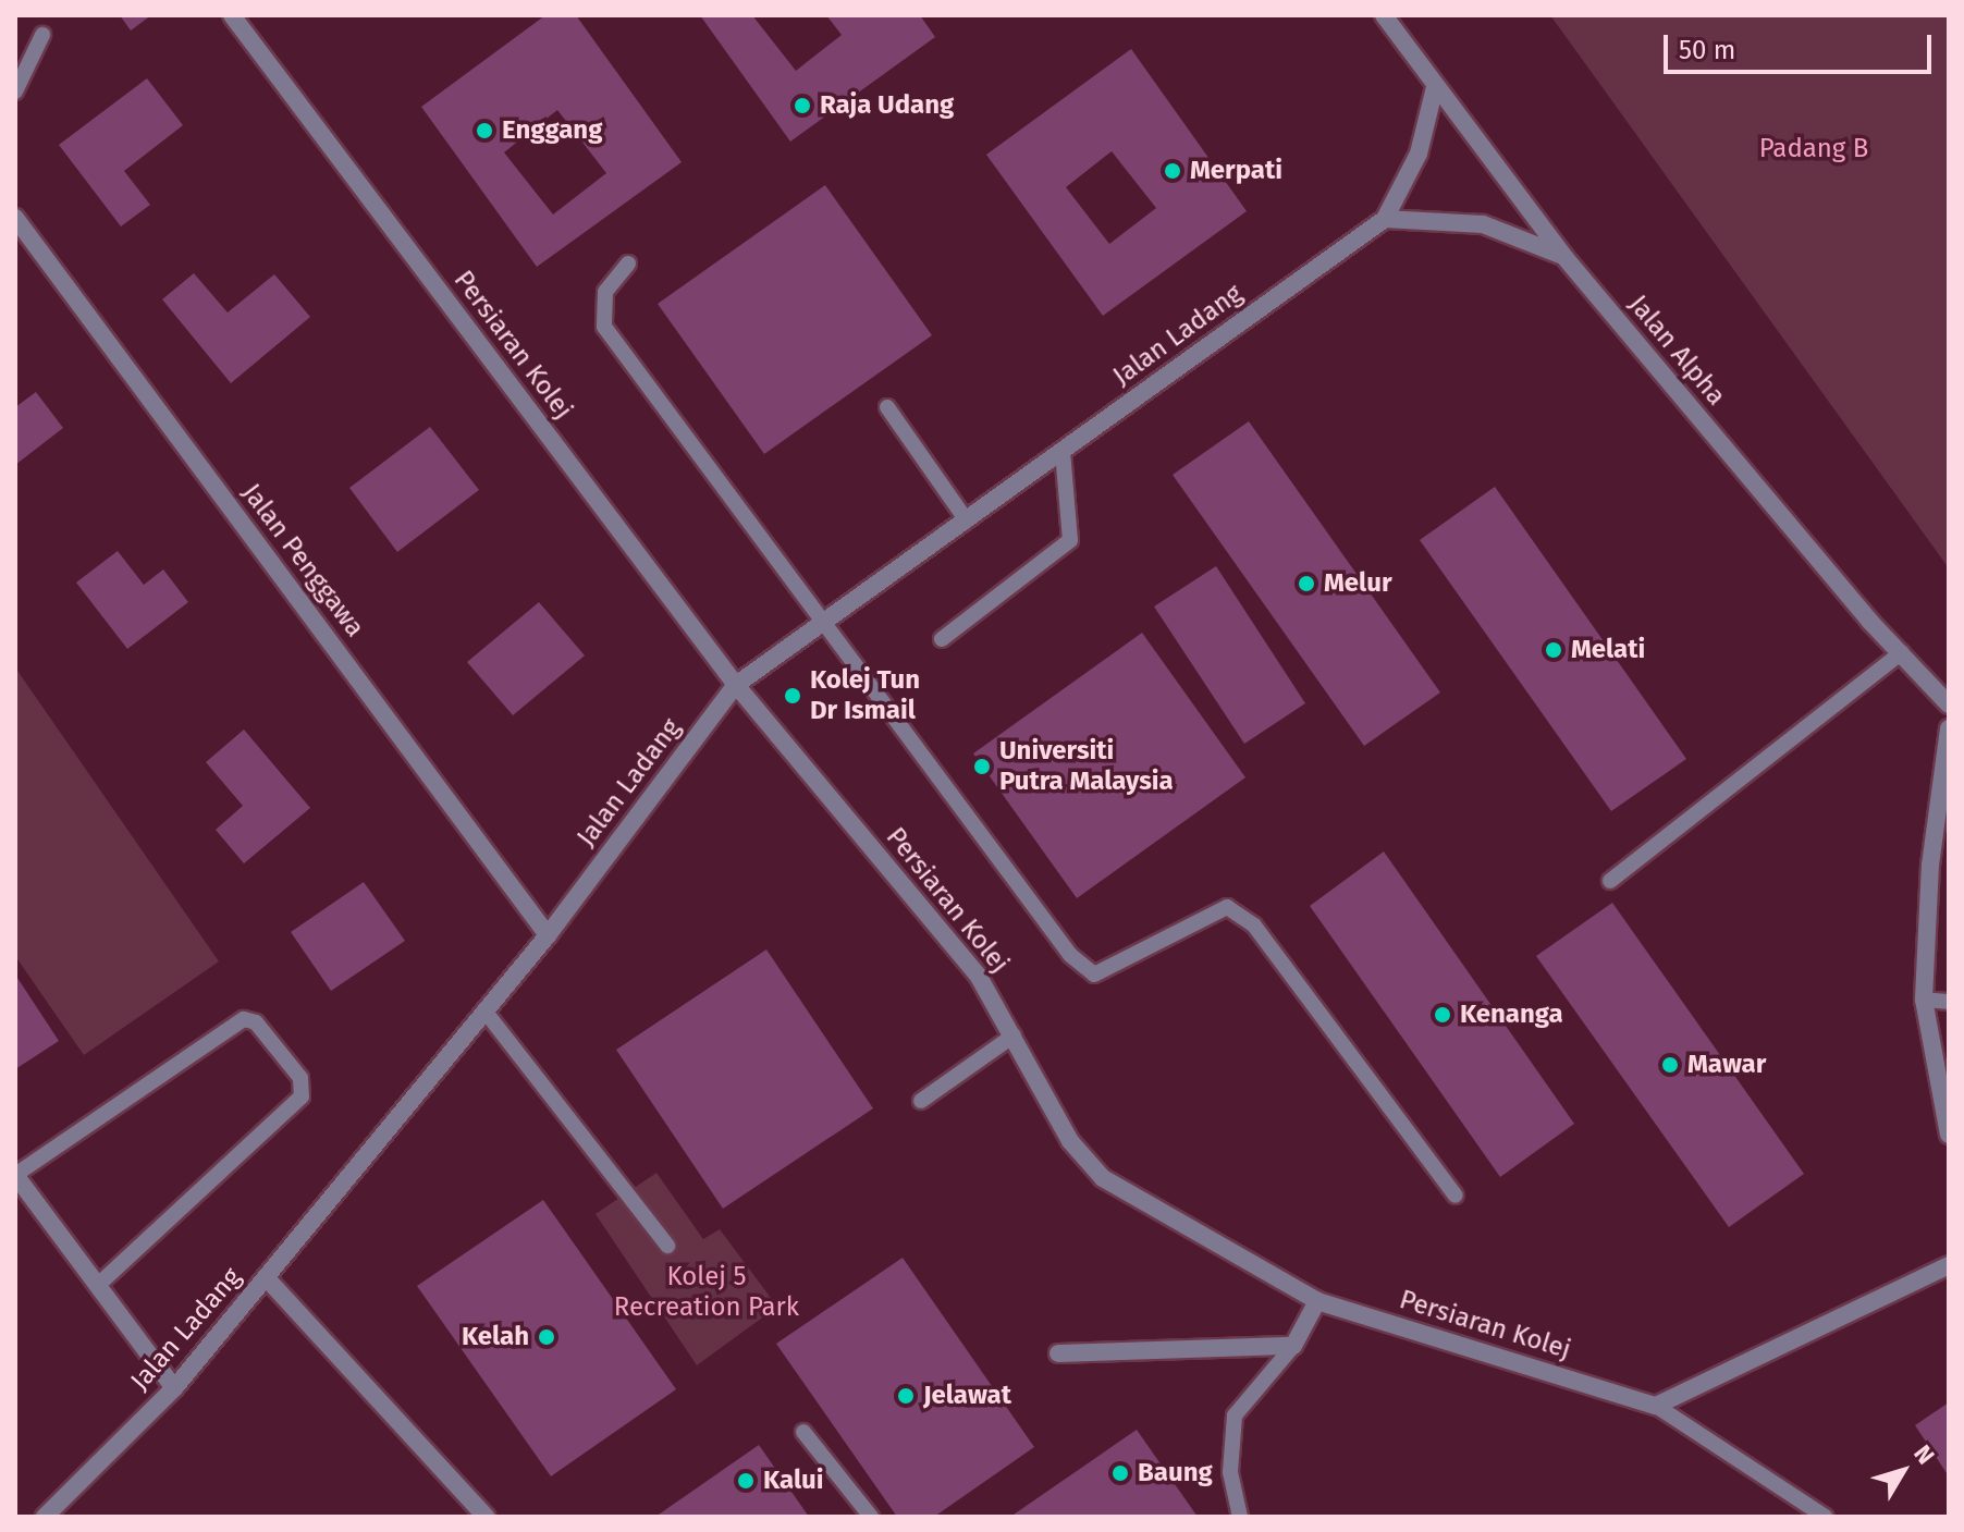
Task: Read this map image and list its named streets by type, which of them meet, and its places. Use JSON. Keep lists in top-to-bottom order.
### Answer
{
  "streets": {
    "street": [
      "Jalan Ladang",
      "Persiaran Kolej",
      "Jalan Alpha",
      "Jalan Penggawa"
    ]
  },
  "crossings": [
    ["Jalan Ladang", "Persiaran Kolej"],
    ["Jalan Ladang", "Jalan Alpha"],
    ["Jalan Ladang", "Jalan Penggawa"]
  ],
  "parks": ["Padang B", "Kolej 5 Recreation Park"],
  "places": [
    "Raja Udang",
    "Enggang",
    "Merpati",
    "Melur",
    "Melati",
    "Kolej Tun Dr Ismail",
    "Universiti Putra Malaysia",
    "Kenanga",
    "Mawar",
    "Kelah",
    "Jelawat",
    "Baung",
    "Kalui"
  ],
  "scale_bar": "50 m",
  "north": "top right"
}
